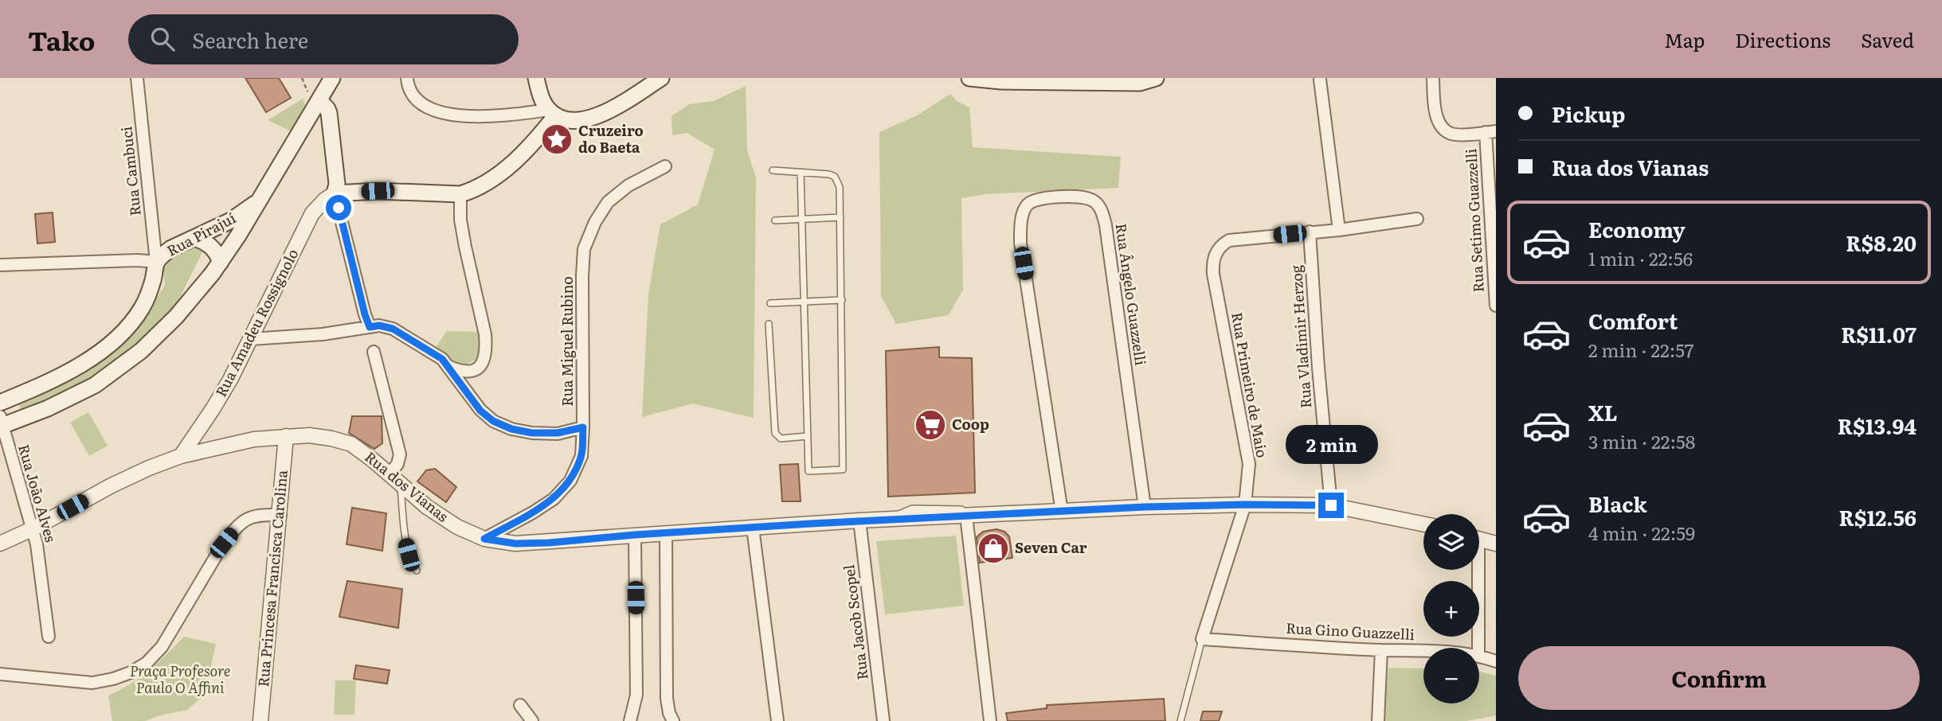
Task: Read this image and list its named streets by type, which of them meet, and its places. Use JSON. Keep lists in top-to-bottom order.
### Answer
{
  "streets": {
    "main road": ["Rua Pirajuí"],
    "street": [
      "Rua Cambuci",
      "Rua Setimo Guazzelli",
      "Rua Ângelo Guazzelli",
      "Rua Amadeu Rossignolo",
      "Rua Vladimir Herzog",
      "Rua Miguel Rubino",
      "Rua Primeiro de Maio",
      "Rua dos Vianas",
      "Rua João Alves",
      "Rua Princesa Francisca Carolina",
      "Rua Jacob Scopel",
      "Rua Gino Guazzelli"
    ]
  },
  "crossings": [
    ["Rua Cambuci", "Rua Pirajuí"],
    ["Rua Ângelo Guazzelli", "Rua dos Vianas"],
    ["Rua Amadeu Rossignolo", "Rua dos Vianas"],
    ["Rua Vladimir Herzog", "Rua Primeiro de Maio"],
    ["Rua Vladimir Herzog", "Rua dos Vianas"],
    ["Rua Miguel Rubino", "Rua dos Vianas"],
    ["Rua Primeiro de Maio", "Rua dos Vianas"],
    ["Rua Primeiro de Maio", "Rua Gino Guazzelli"],
    ["Rua dos Vianas", "Rua João Alves"],
    ["Rua dos Vianas", "Rua Princesa Francisca Carolina"],
    ["Rua dos Vianas", "Rua Jacob Scopel"]
  ],
  "parks": ["Praça Profesore Paulo O Affini"],
  "places": {
    "place": ["Cruzeiro do Baeta"],
    "supermarket": ["Coop"],
    "shop": ["Seven Car"]
  },
  "page": {
    "header": "Tako",
    "search": "Search here",
    "nav": ["Map", "Directions", "Saved"],
    "banner": ["Pickup", "Rua dos Vianas"],
    "list": [
      {
        "name": "Economy",
        "note": "1 min · 22:56",
        "value": "R$8.20"
      },
      {
        "name": "Comfort",
        "note": "2 min · 22:57",
        "value": "R$11.07"
      },
      {
        "name": "XL",
        "note": "3 min · 22:58",
        "value": "R$13.94"
      },
      {
        "name": "Black",
        "note": "4 min · 22:59",
        "value": "R$12.56"
      }
    ],
    "bubble": "2 min",
    "map_buttons": ["+", "−"],
    "buttons": "Confirm"
  }
}
